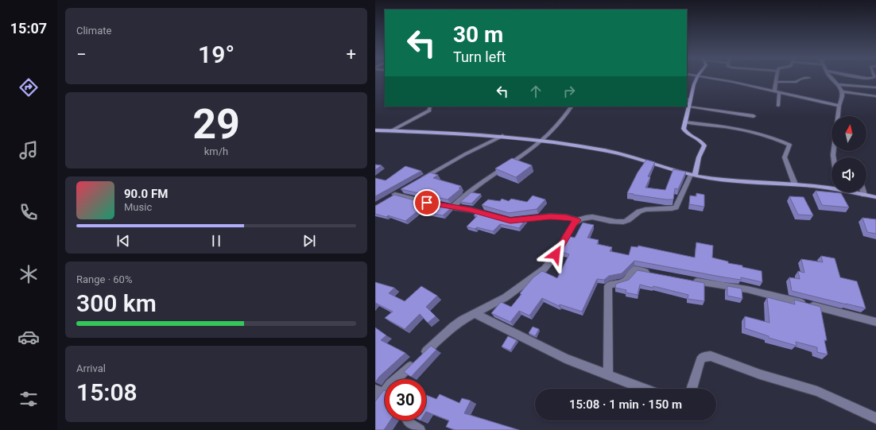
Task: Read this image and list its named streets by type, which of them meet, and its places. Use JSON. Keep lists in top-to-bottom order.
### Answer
{
  "north": "top",
  "page": {
    "tabs": "15:07",
    "tile": [
      "Climate",
      ["29", "km/h"],
      ["Range · 60%", "300 km"],
      ["Arrival", "15:08"]
    ],
    "turn": ["30 m", "Turn left"],
    "heat": ["−", "19°", "+"],
    "song": ["90.0 FM", "Music"],
    "limit": "30",
    "trip": "15:08 · 1 min · 150 m"
  }
}
